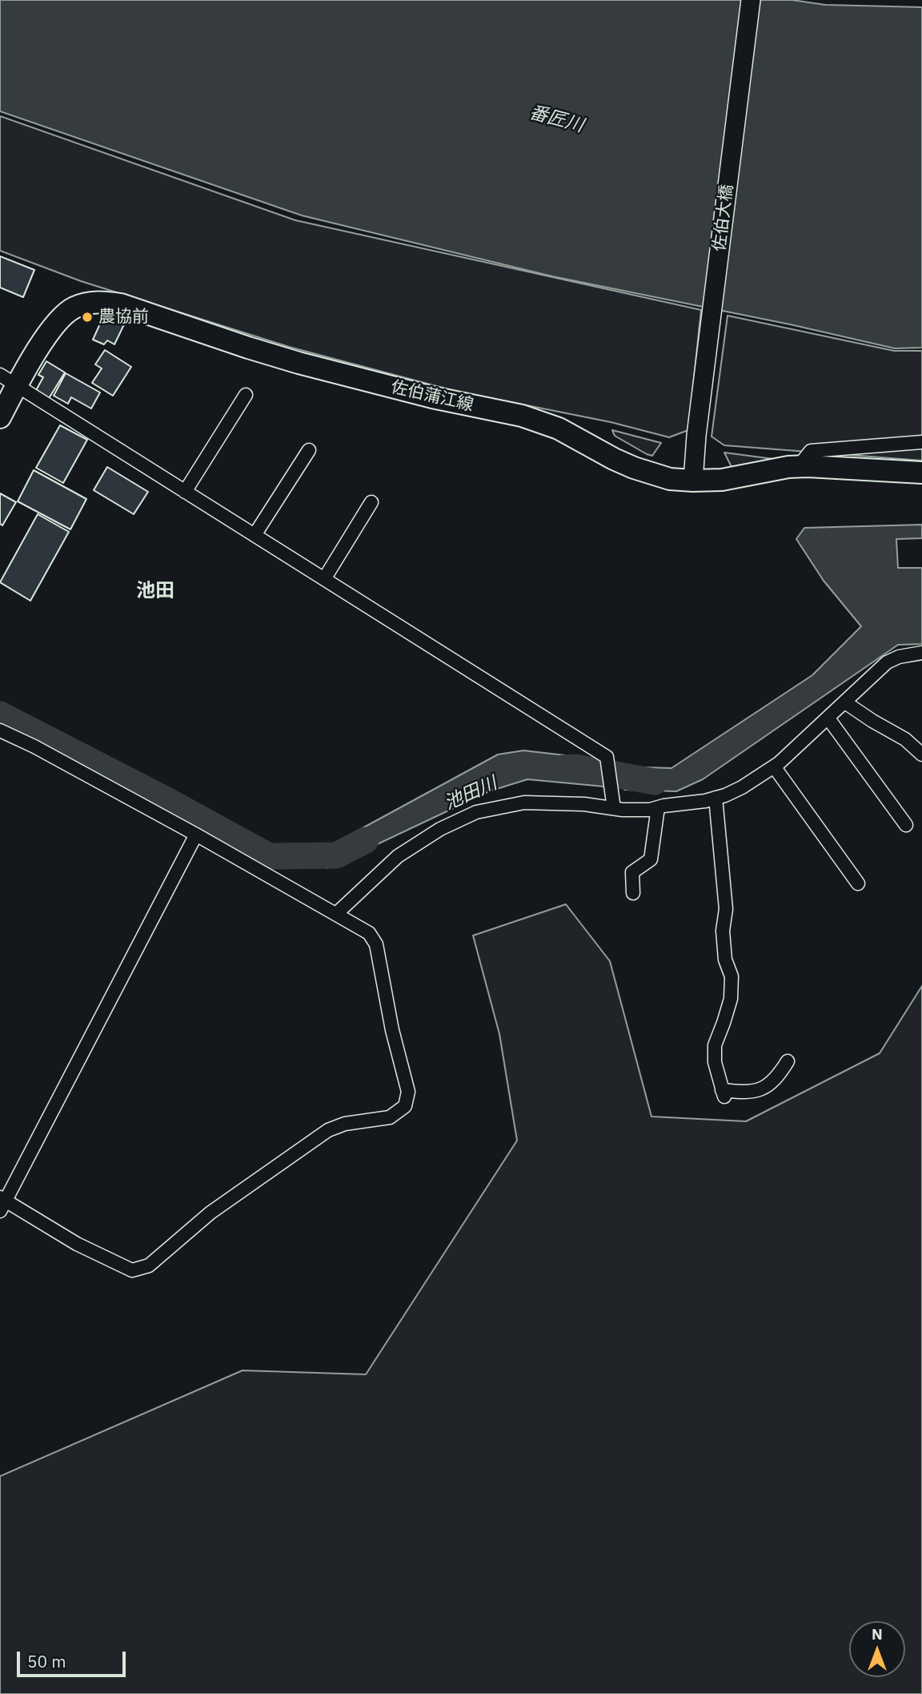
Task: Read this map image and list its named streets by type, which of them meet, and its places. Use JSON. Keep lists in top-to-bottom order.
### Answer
{
  "streets": {
    "main road": ["佐伯蒲江線"],
    "street": ["佐伯大橋"]
  },
  "crossings": [
    ["佐伯大橋", "佐伯蒲江線"]
  ],
  "districts": ["池田"],
  "water": ["番匠川", "池田川"],
  "places": ["農協前"],
  "scale_bar": "50 m",
  "north": "top"
}
